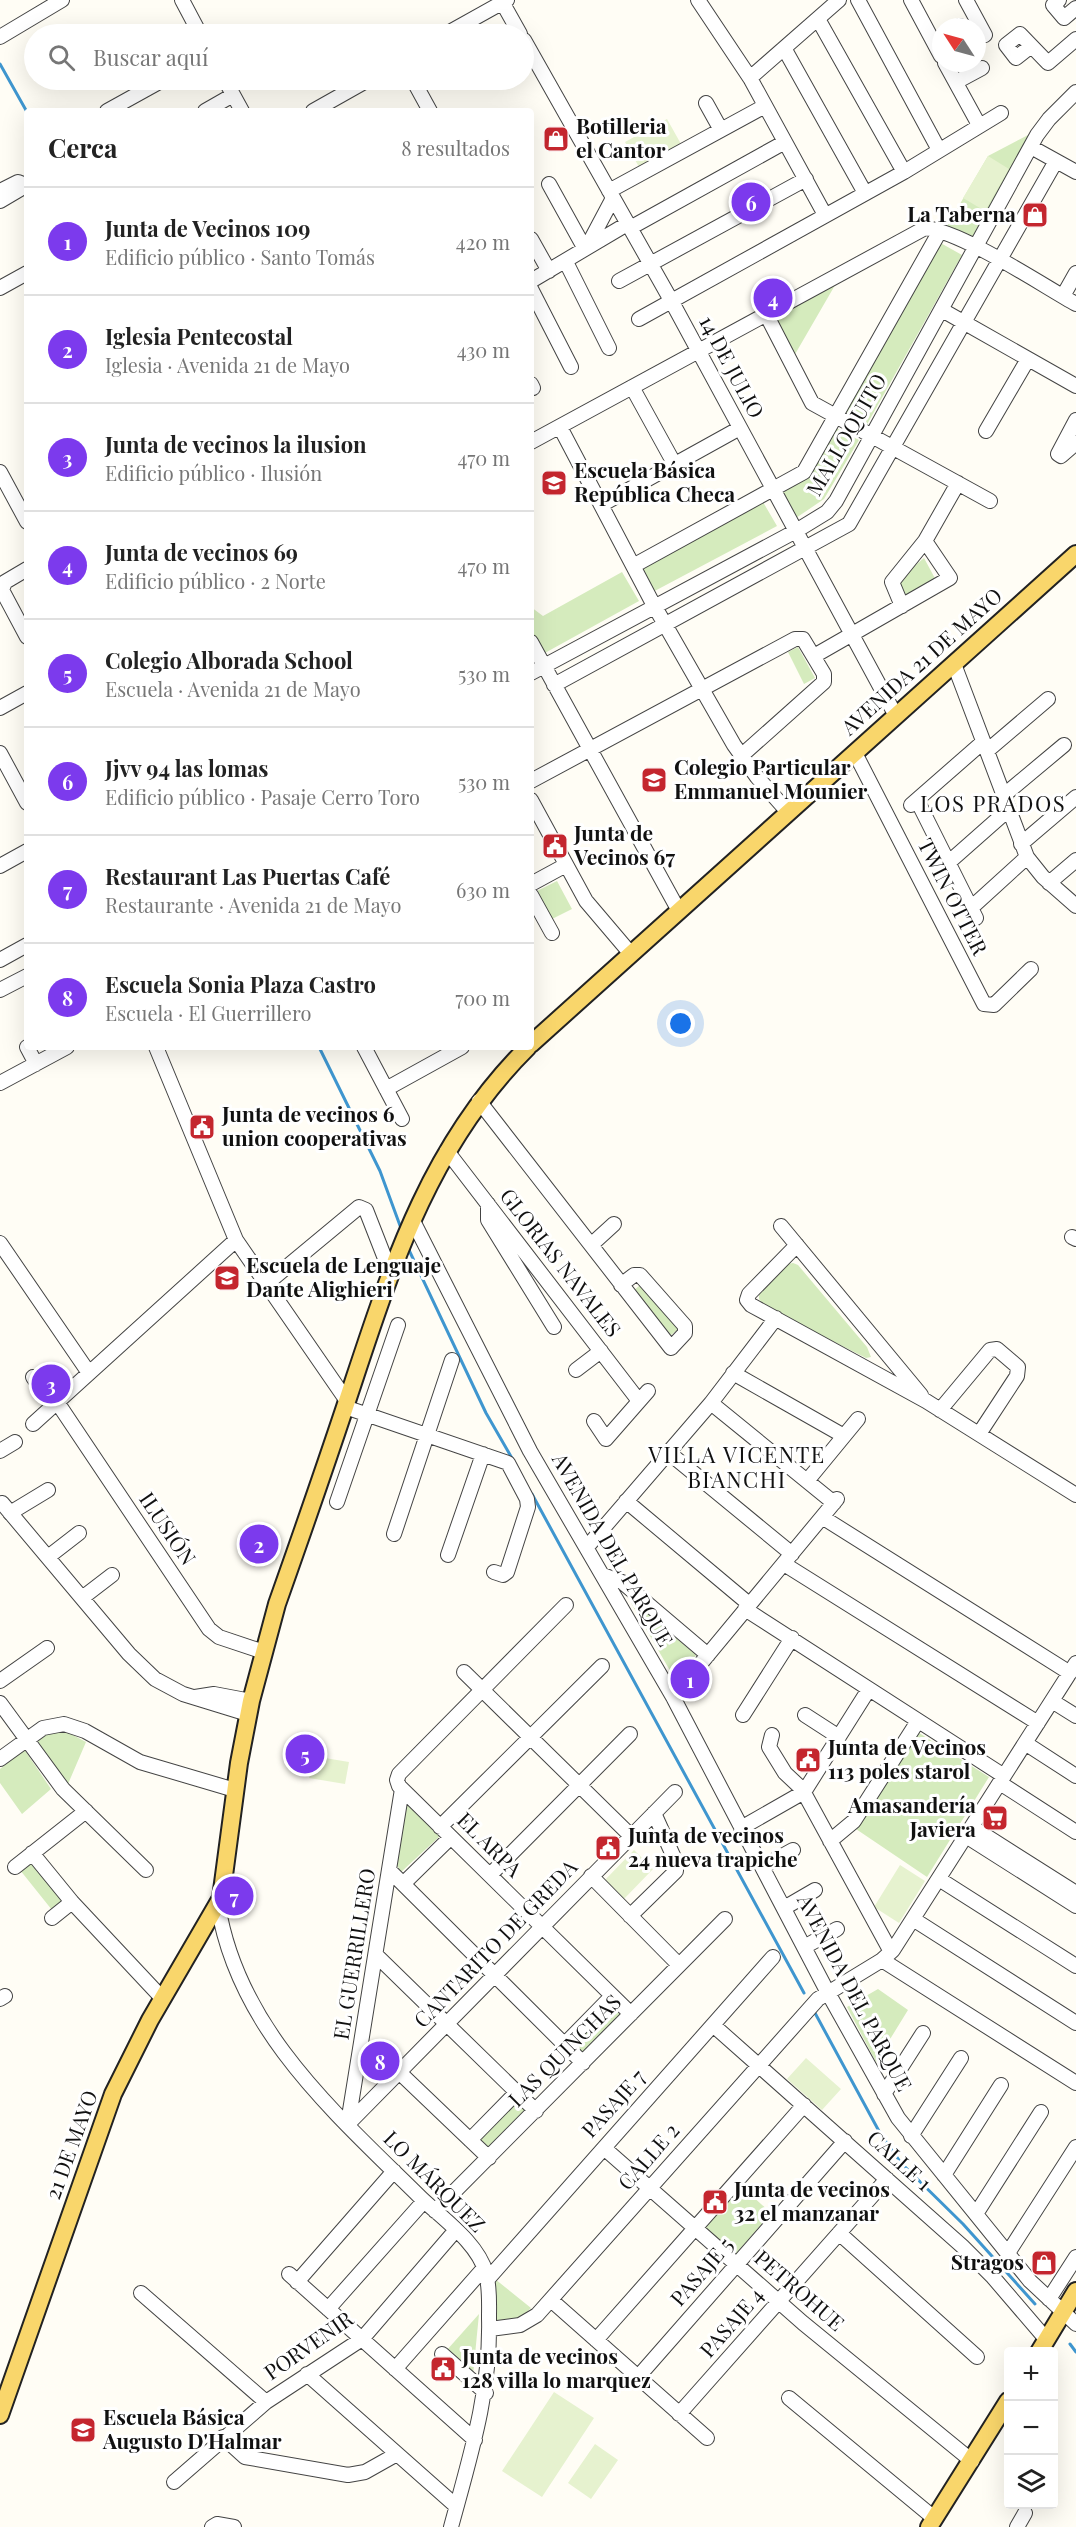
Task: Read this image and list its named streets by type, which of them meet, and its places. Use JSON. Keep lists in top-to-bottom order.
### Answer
{
  "streets": {
    "main road": ["AVENIDA 21 DE MAYO", "21 DE MAYO"],
    "street": [
      "14 DE JULIO",
      "MALLOQUITO",
      "TWIN OTTER",
      "GLORIAS NAVALES",
      "ILUSIÓN",
      "AVENIDA DEL PARQUE",
      "EL ARPA",
      "CANTARITO DE GREDA",
      "EL GUERRILLERO",
      "LAS QUINCHAS",
      "PASAJE 7",
      "CALLE 2",
      "CALLE 1",
      "LO MÁRQUEZ",
      "PASAJE 5",
      "PETROHUE",
      "PASAJE 4",
      "PORVENIR"
    ]
  },
  "crossings": [
    ["14 DE JULIO", "MALLOQUITO"],
    ["14 DE JULIO", "AVENIDA 21 DE MAYO"],
    ["AVENIDA 21 DE MAYO", "TWIN OTTER"],
    ["AVENIDA 21 DE MAYO", "GLORIAS NAVALES"],
    ["AVENIDA 21 DE MAYO", "ILUSIÓN"],
    ["AVENIDA 21 DE MAYO", "AVENIDA DEL PARQUE"],
    ["AVENIDA 21 DE MAYO", "21 DE MAYO"],
    ["AVENIDA 21 DE MAYO", "LO MÁRQUEZ"],
    ["AVENIDA DEL PARQUE", "CALLE 2"],
    ["EL ARPA", "CANTARITO DE GREDA"],
    ["EL ARPA", "EL GUERRILLERO"],
    ["EL ARPA", "LAS QUINCHAS"],
    ["CANTARITO DE GREDA", "EL GUERRILLERO"],
    ["CANTARITO DE GREDA", "LO MÁRQUEZ"],
    ["EL GUERRILLERO", "LO MÁRQUEZ"],
    ["LAS QUINCHAS", "LO MÁRQUEZ"],
    ["PASAJE 7", "CALLE 1"],
    ["PASAJE 7", "LO MÁRQUEZ"],
    ["PASAJE 7", "PETROHUE"],
    ["21 DE MAYO", "LO MÁRQUEZ"],
    ["CALLE 2", "CALLE 1"],
    ["CALLE 2", "PETROHUE"],
    ["CALLE 1", "PASAJE 5"],
    ["CALLE 1", "PASAJE 4"],
    ["LO MÁRQUEZ", "PORVENIR"],
    ["PASAJE 5", "PETROHUE"],
    ["PETROHUE", "PASAJE 4"]
  ],
  "districts": ["LOS PRADOS", "VILLA VICENTE BIANCHI"],
  "places": {
    "shop": ["Botilleria el Cantor", "La Taberna", "Stragos"],
    "school or university": [
      "Escuela Básica República Checa",
      "Colegio Particular Emmanuel Mounier",
      "Escuela de Lenguaje Dante Alighieri",
      "Escuela Básica Augusto D'Halmar"
    ],
    "public building": [
      "Junta de Vecinos 67",
      "Junta de vecinos 6 union cooperativas",
      "Junta de Vecinos 113 poles starol",
      "Junta de vecinos 24 nueva trapiche",
      "Junta de vecinos 32 el manzanar",
      "Junta de vecinos 128 villa lo marquez"
    ],
    "supermarket": ["Amasandería Javiera"]
  },
  "north": "top left",
  "page": {
    "search": "Buscar aquí",
    "heading": ["Cerca", "8 resultados"],
    "pins": [
      "6",
      "4",
      "3",
      "2",
      "1",
      "5",
      "7",
      "8"
    ],
    "list": [
      {
        "mark": "1",
        "name": "Junta de Vecinos 109",
        "note": "Edificio público · Santo Tomás",
        "value": "420 m"
      },
      {
        "mark": "2",
        "name": "Iglesia Pentecostal",
        "note": "Iglesia · Avenida 21 de Mayo",
        "value": "430 m"
      },
      {
        "mark": "3",
        "name": "Junta de vecinos la ilusion",
        "note": "Edificio público · Ilusión",
        "value": "470 m"
      },
      {
        "mark": "4",
        "name": "Junta de vecinos 69",
        "note": "Edificio público · 2 Norte",
        "value": "470 m"
      },
      {
        "mark": "5",
        "name": "Colegio Alborada School",
        "note": "Escuela · Avenida 21 de Mayo",
        "value": "530 m"
      },
      {
        "mark": "6",
        "name": "Jjvv 94 las lomas",
        "note": "Edificio público · Pasaje Cerro Toro",
        "value": "530 m"
      },
      {
        "mark": "7",
        "name": "Restaurant Las Puertas Café",
        "note": "Restaurante · Avenida 21 de Mayo",
        "value": "630 m"
      },
      {
        "mark": "8",
        "name": "Escuela Sonia Plaza Castro",
        "note": "Escuela · El Guerrillero",
        "value": "700 m"
      }
    ],
    "map_buttons": ["+", "−"]
  }
}
